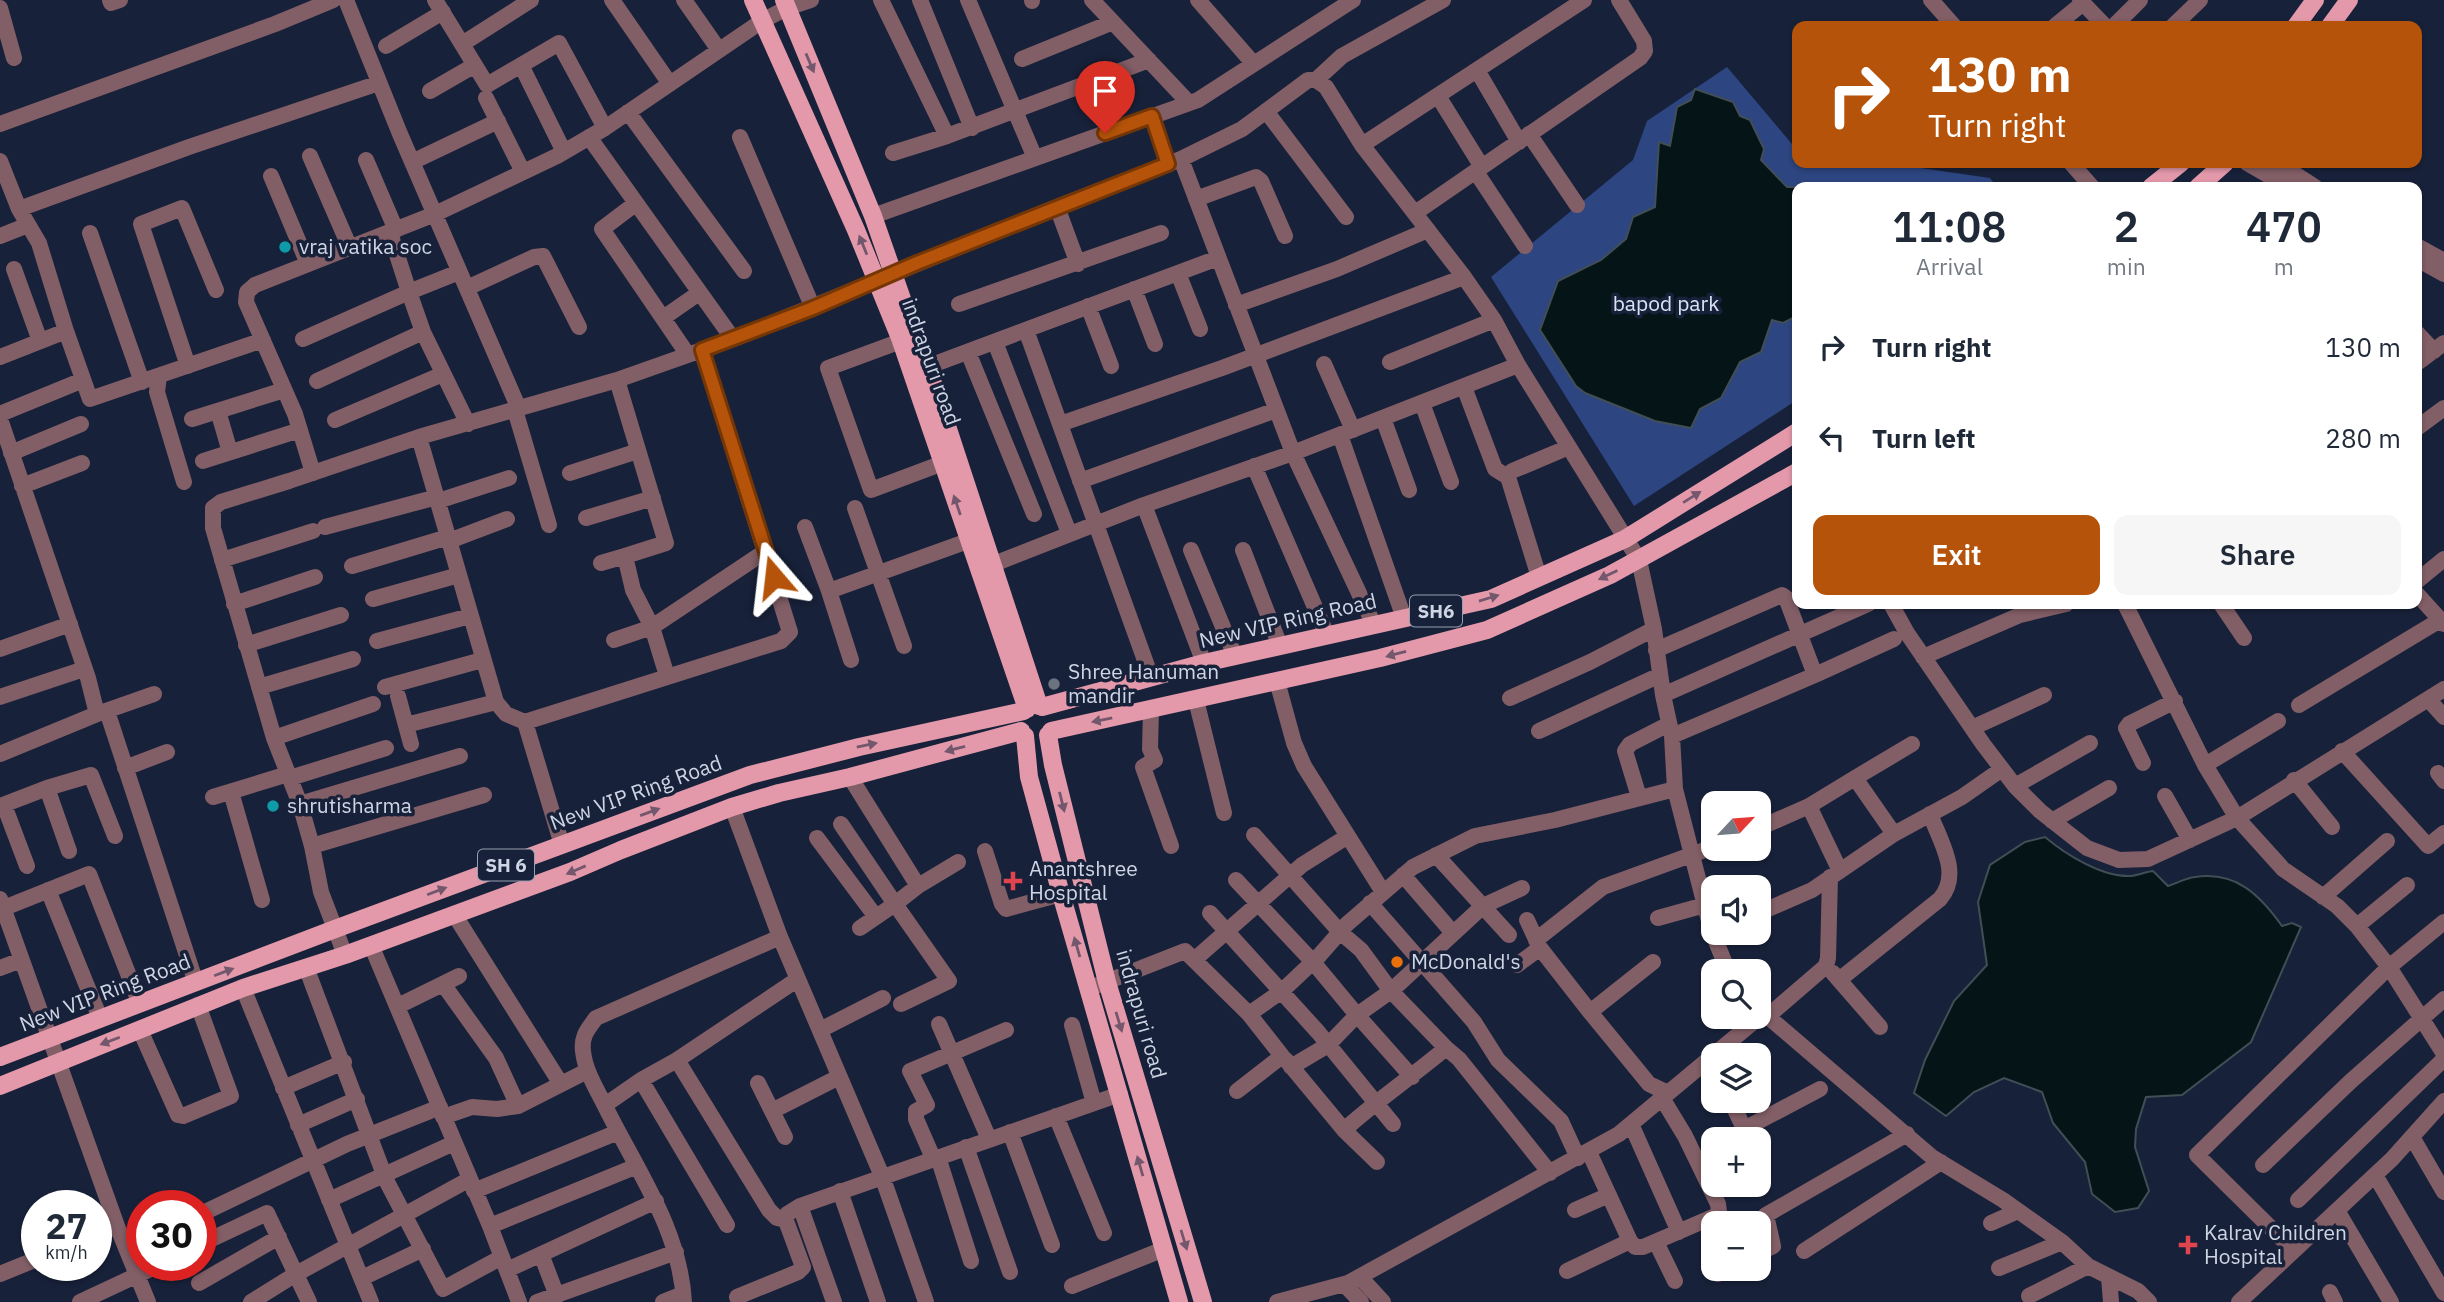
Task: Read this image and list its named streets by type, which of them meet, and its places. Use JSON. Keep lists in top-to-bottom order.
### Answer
{
  "streets": {
    "main road": [
      "indrapuri road",
      "SH6",
      "New VIP Ring Road",
      "SH 6"
    ]
  },
  "crossings": [
    ["indrapuri road", "New VIP Ring Road"],
    ["indrapuri road", "SH 6"],
    ["New VIP Ring Road", "SH 6"]
  ],
  "parks": ["bapod park"],
  "places": {
    "other": [
      "vraj vatika soc",
      "Shree Hanuman mandir",
      "shrutisharma",
      "McDonald's"
    ],
    "health": ["Anantshree Hospital", "Kalrav Children Hospital"]
  },
  "north": "top right",
  "page": {
    "turn": ["130 m", "Turn right"],
    "eta": [
      "11:08",
      "Arrival",
      "2",
      "min",
      "470",
      "m"
    ],
    "list": [
      {
        "name": "Turn right",
        "value": "130 m"
      },
      {
        "name": "Turn left",
        "value": "280 m"
      }
    ],
    "buttons": ["Exit", "Share"],
    "map_buttons": ["+", "−"],
    "speed": "27 km/h",
    "limit": "30"
  }
}
